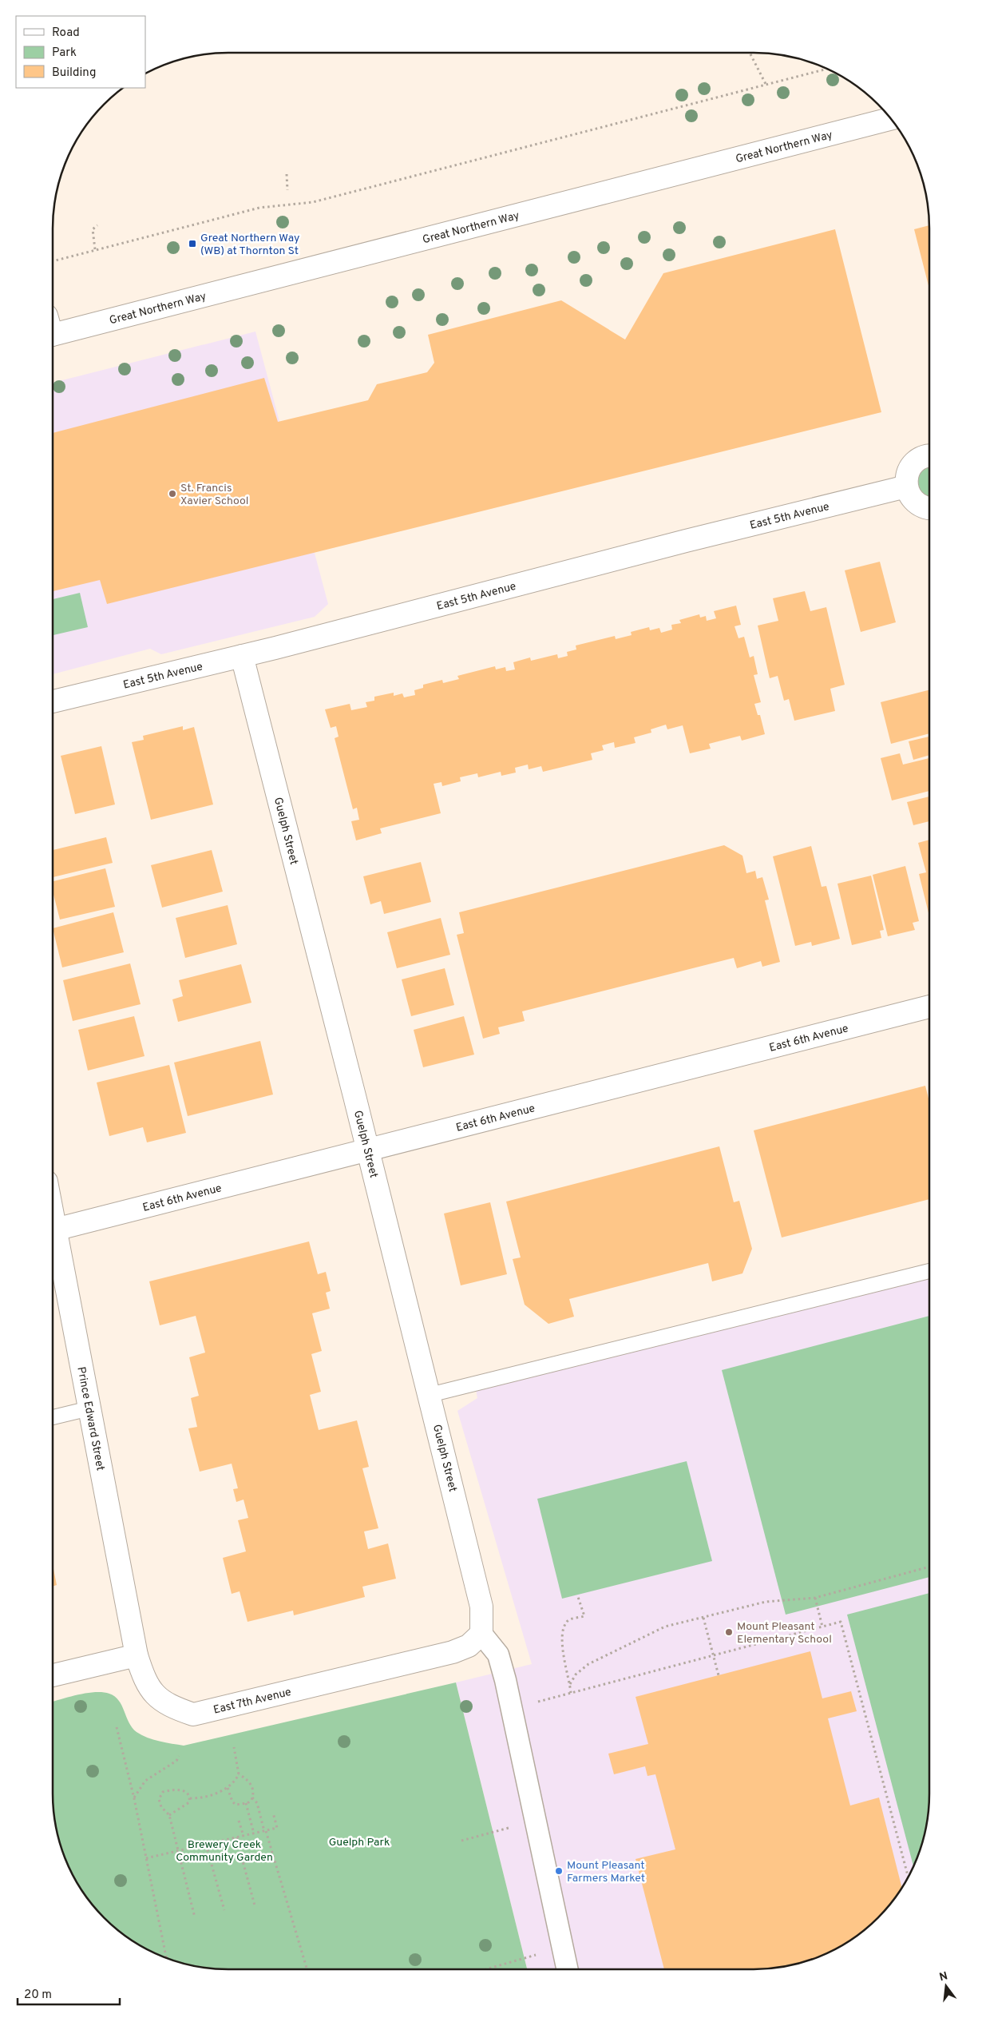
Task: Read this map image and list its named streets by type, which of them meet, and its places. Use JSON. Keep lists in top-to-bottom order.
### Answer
{
  "streets": {
    "street": [
      "Great Northern Way",
      "East 5th Avenue",
      "Guelph Street",
      "East 6th Avenue",
      "Prince Edward Street",
      "East 7th Avenue"
    ]
  },
  "crossings": [
    ["East 5th Avenue", "Guelph Street"],
    ["Guelph Street", "East 6th Avenue"],
    ["Guelph Street", "East 7th Avenue"],
    ["East 6th Avenue", "Prince Edward Street"],
    ["Prince Edward Street", "East 7th Avenue"]
  ],
  "parks": ["Guelph Park", "Brewery Creek Community Garden"],
  "places": {
    "transit": ["Great Northern Way (WB) at Thornton St"],
    "other": ["St. Francis Xavier School", "Mount Pleasant Elementary School", "Mount Pleasant Farmers Market"]
  },
  "legend": ["Road", "Park", "Building"],
  "scale_bar": "20 m",
  "north": "top"
}
